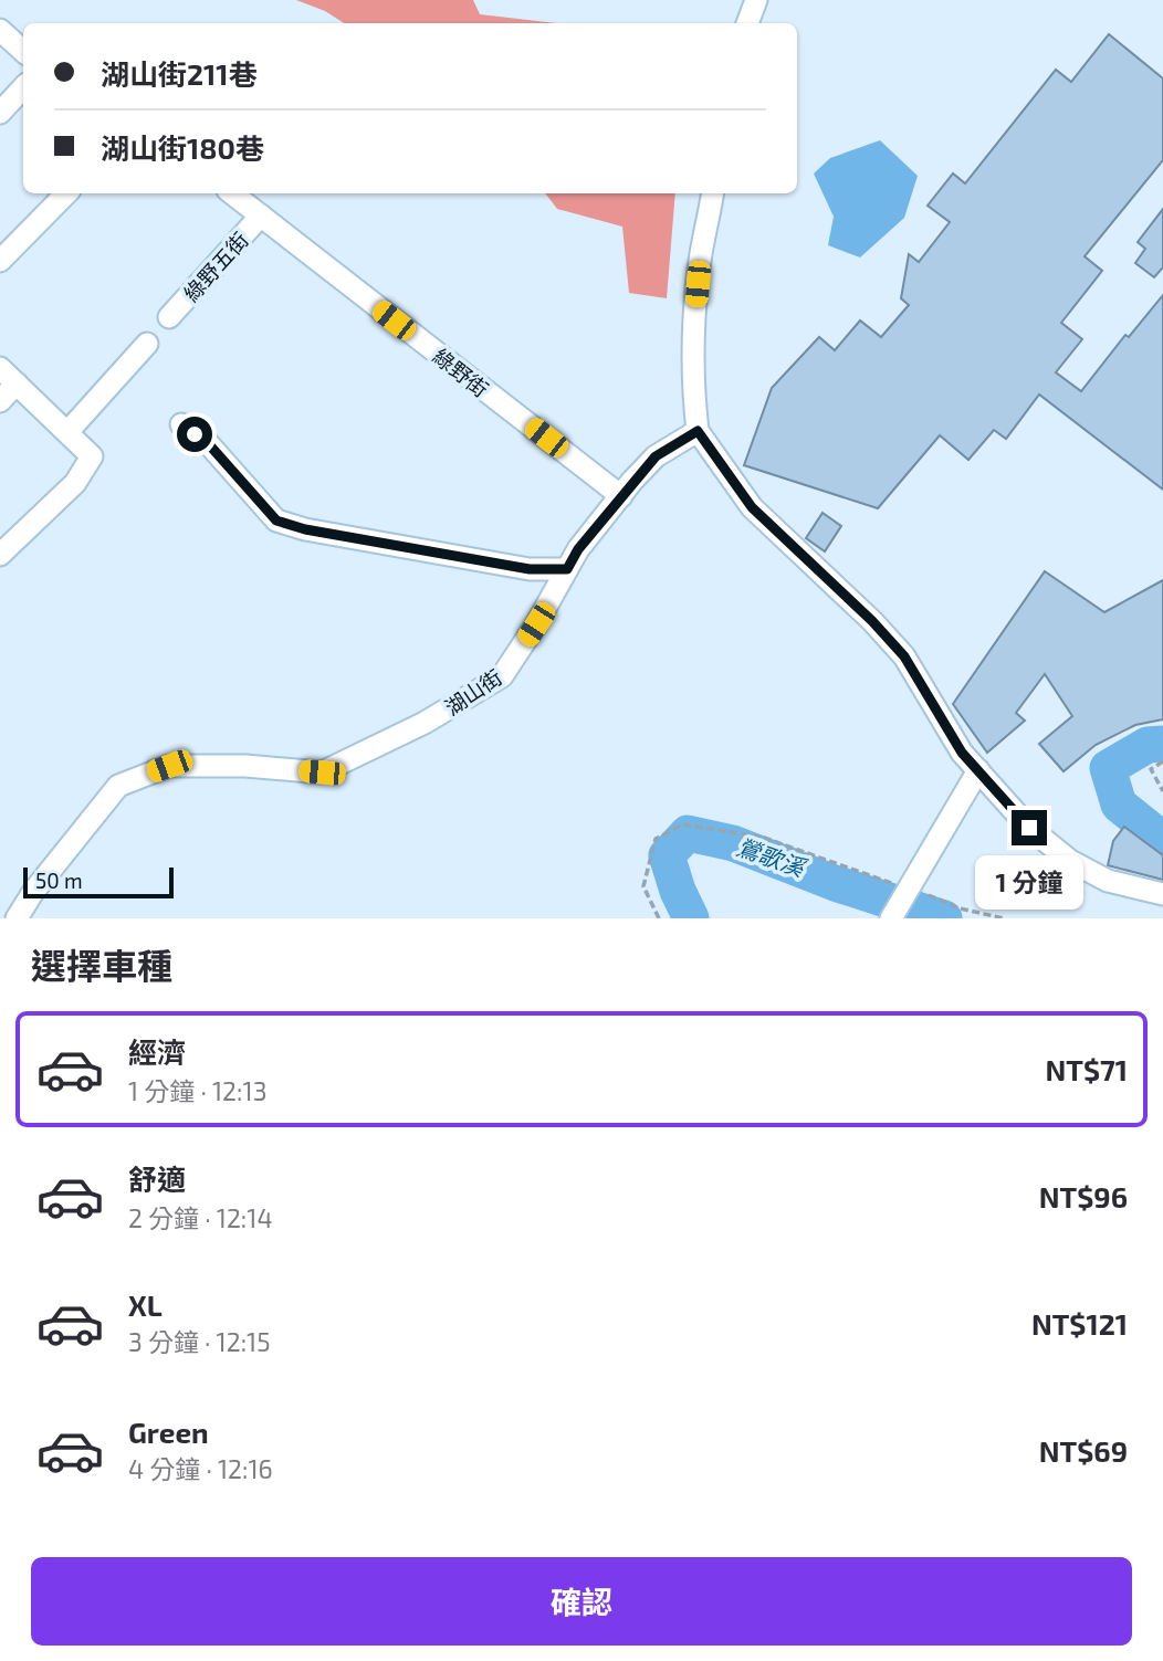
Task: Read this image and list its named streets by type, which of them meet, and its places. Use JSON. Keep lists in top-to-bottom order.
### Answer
{
  "streets": {
    "street": ["綠野五街", "綠野街", "湖山街"]
  },
  "crossings": [
    ["綠野五街", "綠野街"],
    ["綠野街", "湖山街"]
  ],
  "water": ["鶯歌溪"],
  "scale_bar": "50 m",
  "page": {
    "banner": ["湖山街211巷", "湖山街180巷"],
    "bubble": "1 分鐘",
    "scale": "50 m",
    "heading": "選擇車種",
    "list": [
      {
        "name": "經濟",
        "note": "1 分鐘 · 12:13",
        "value": "NT$71"
      },
      {
        "name": "舒適",
        "note": "2 分鐘 · 12:14",
        "value": "NT$96"
      },
      {
        "name": "XL",
        "note": "3 分鐘 · 12:15",
        "value": "NT$121"
      },
      {
        "name": "Green",
        "note": "4 分鐘 · 12:16",
        "value": "NT$69"
      }
    ],
    "buttons": "確認"
  }
}
